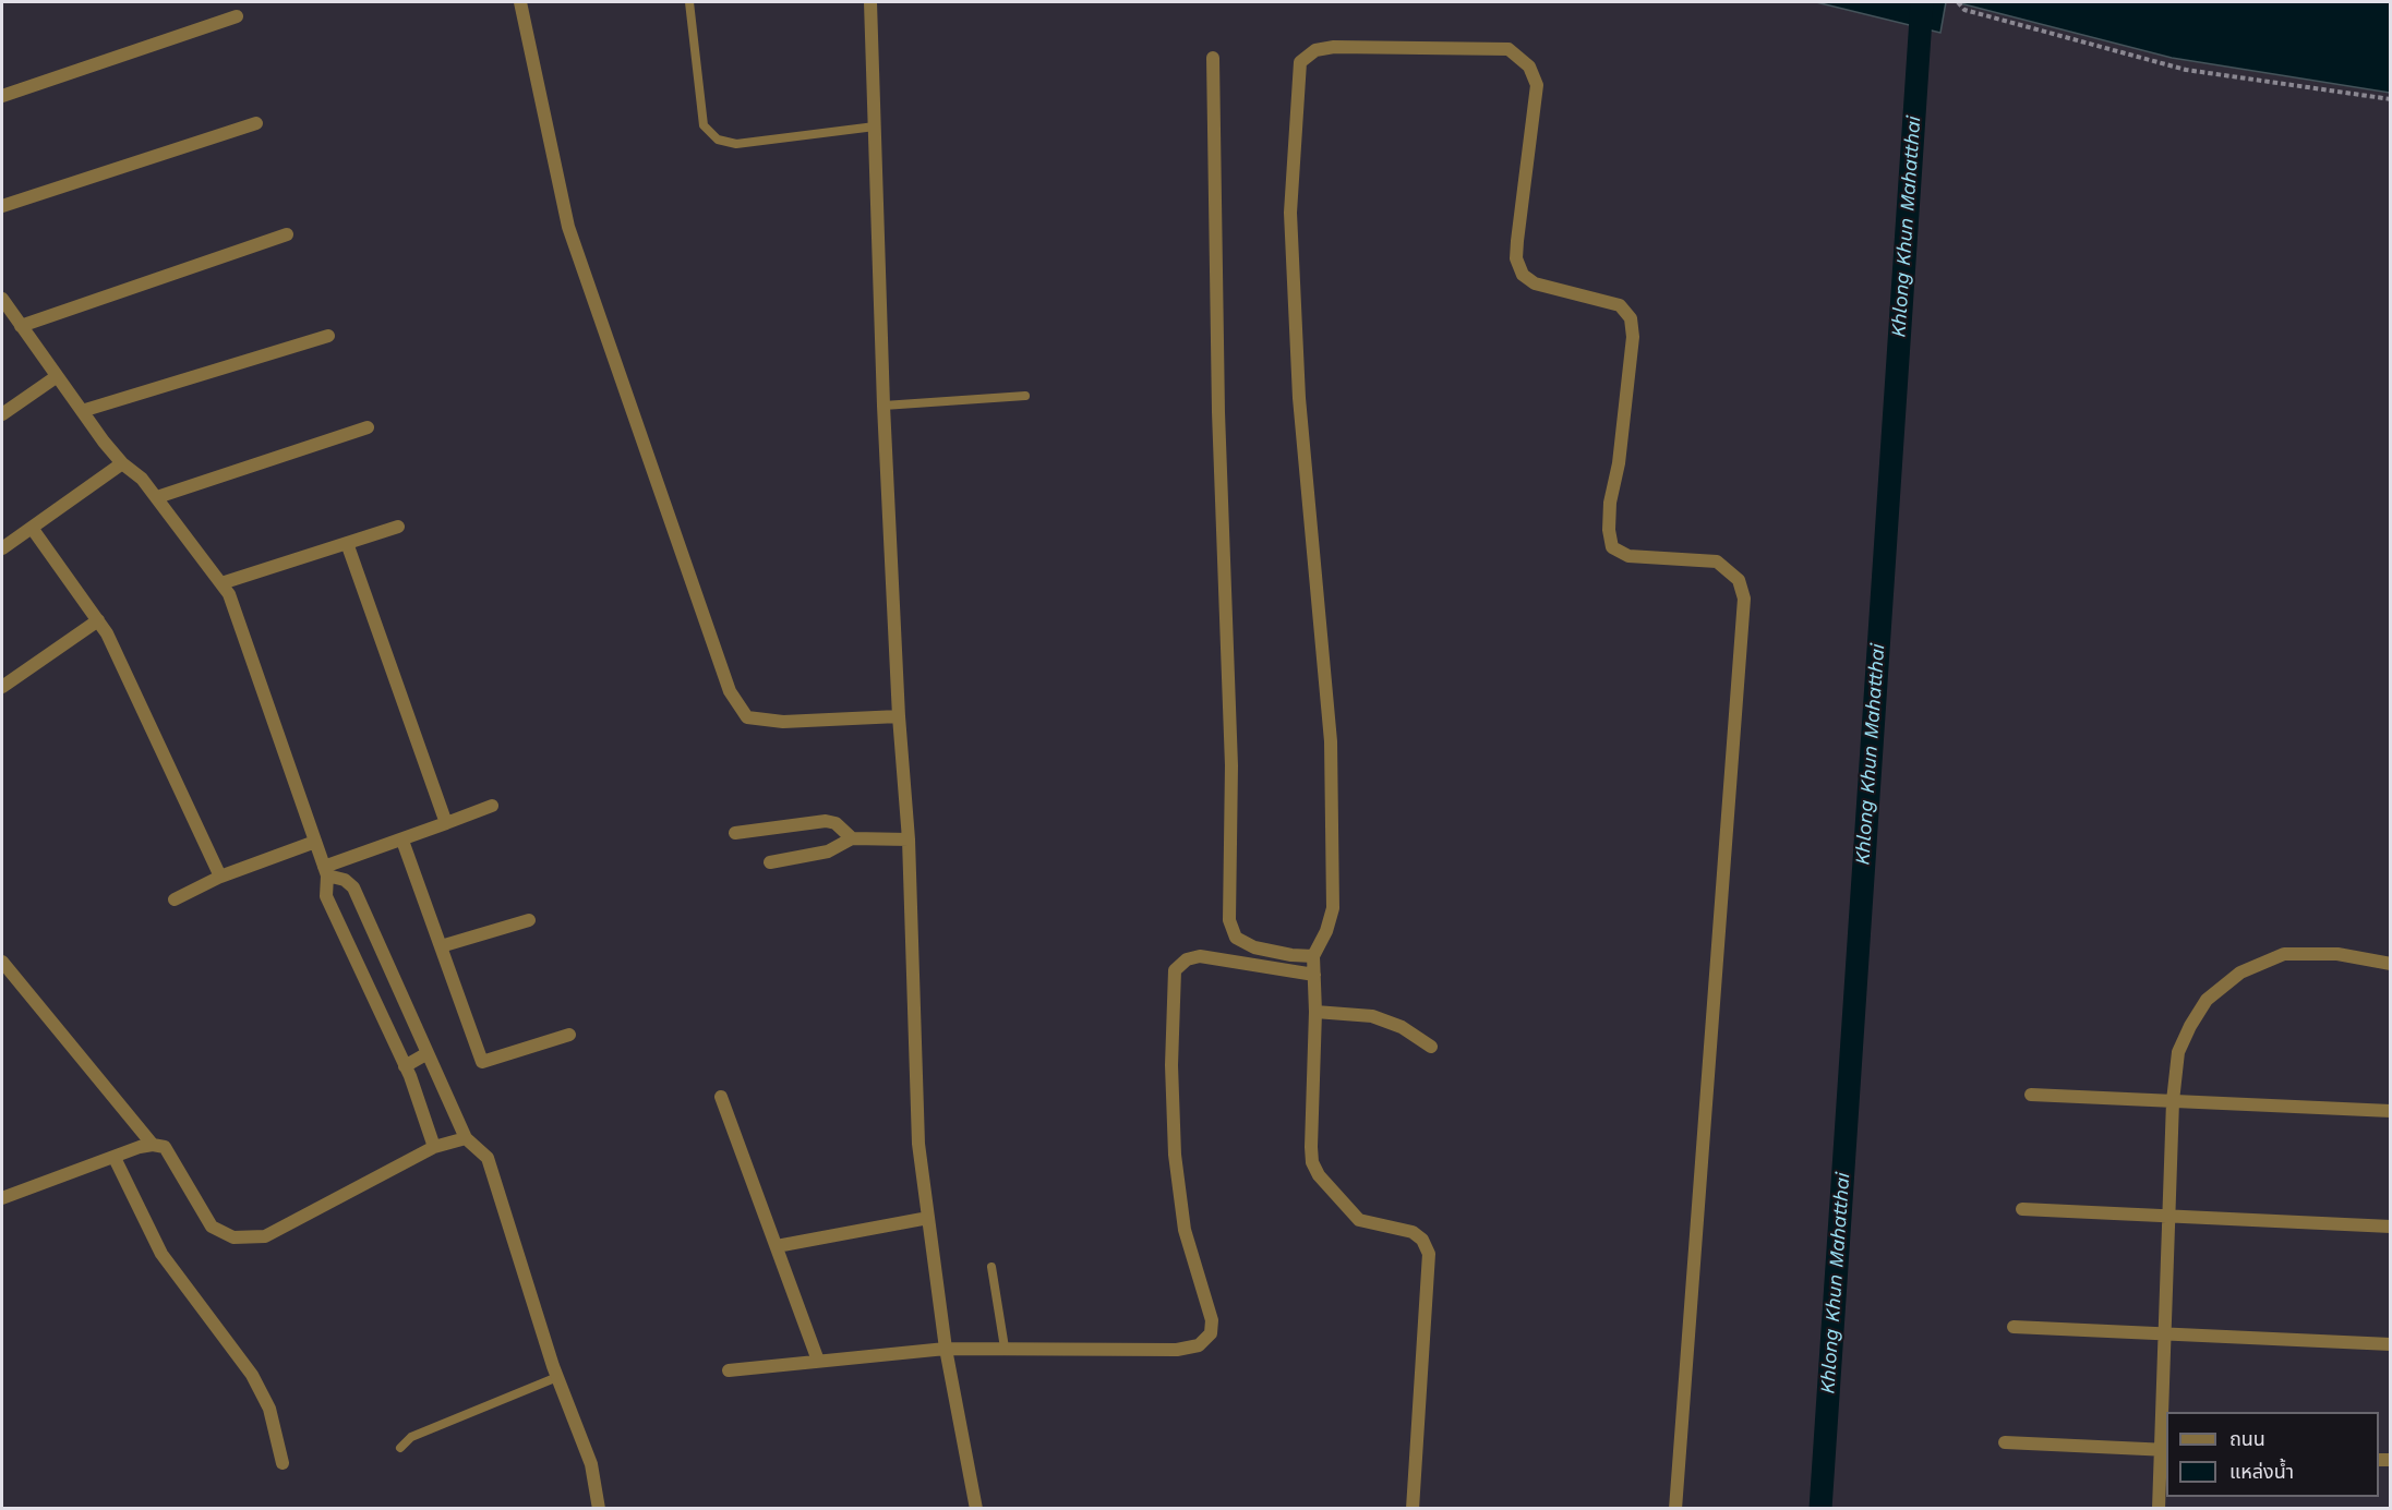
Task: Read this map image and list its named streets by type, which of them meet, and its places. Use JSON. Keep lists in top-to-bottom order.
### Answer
{
  "water": ["Khlong Khun Mahatthai"],
  "legend": ["ถนน", "แหล่งน้ำ"]
}
